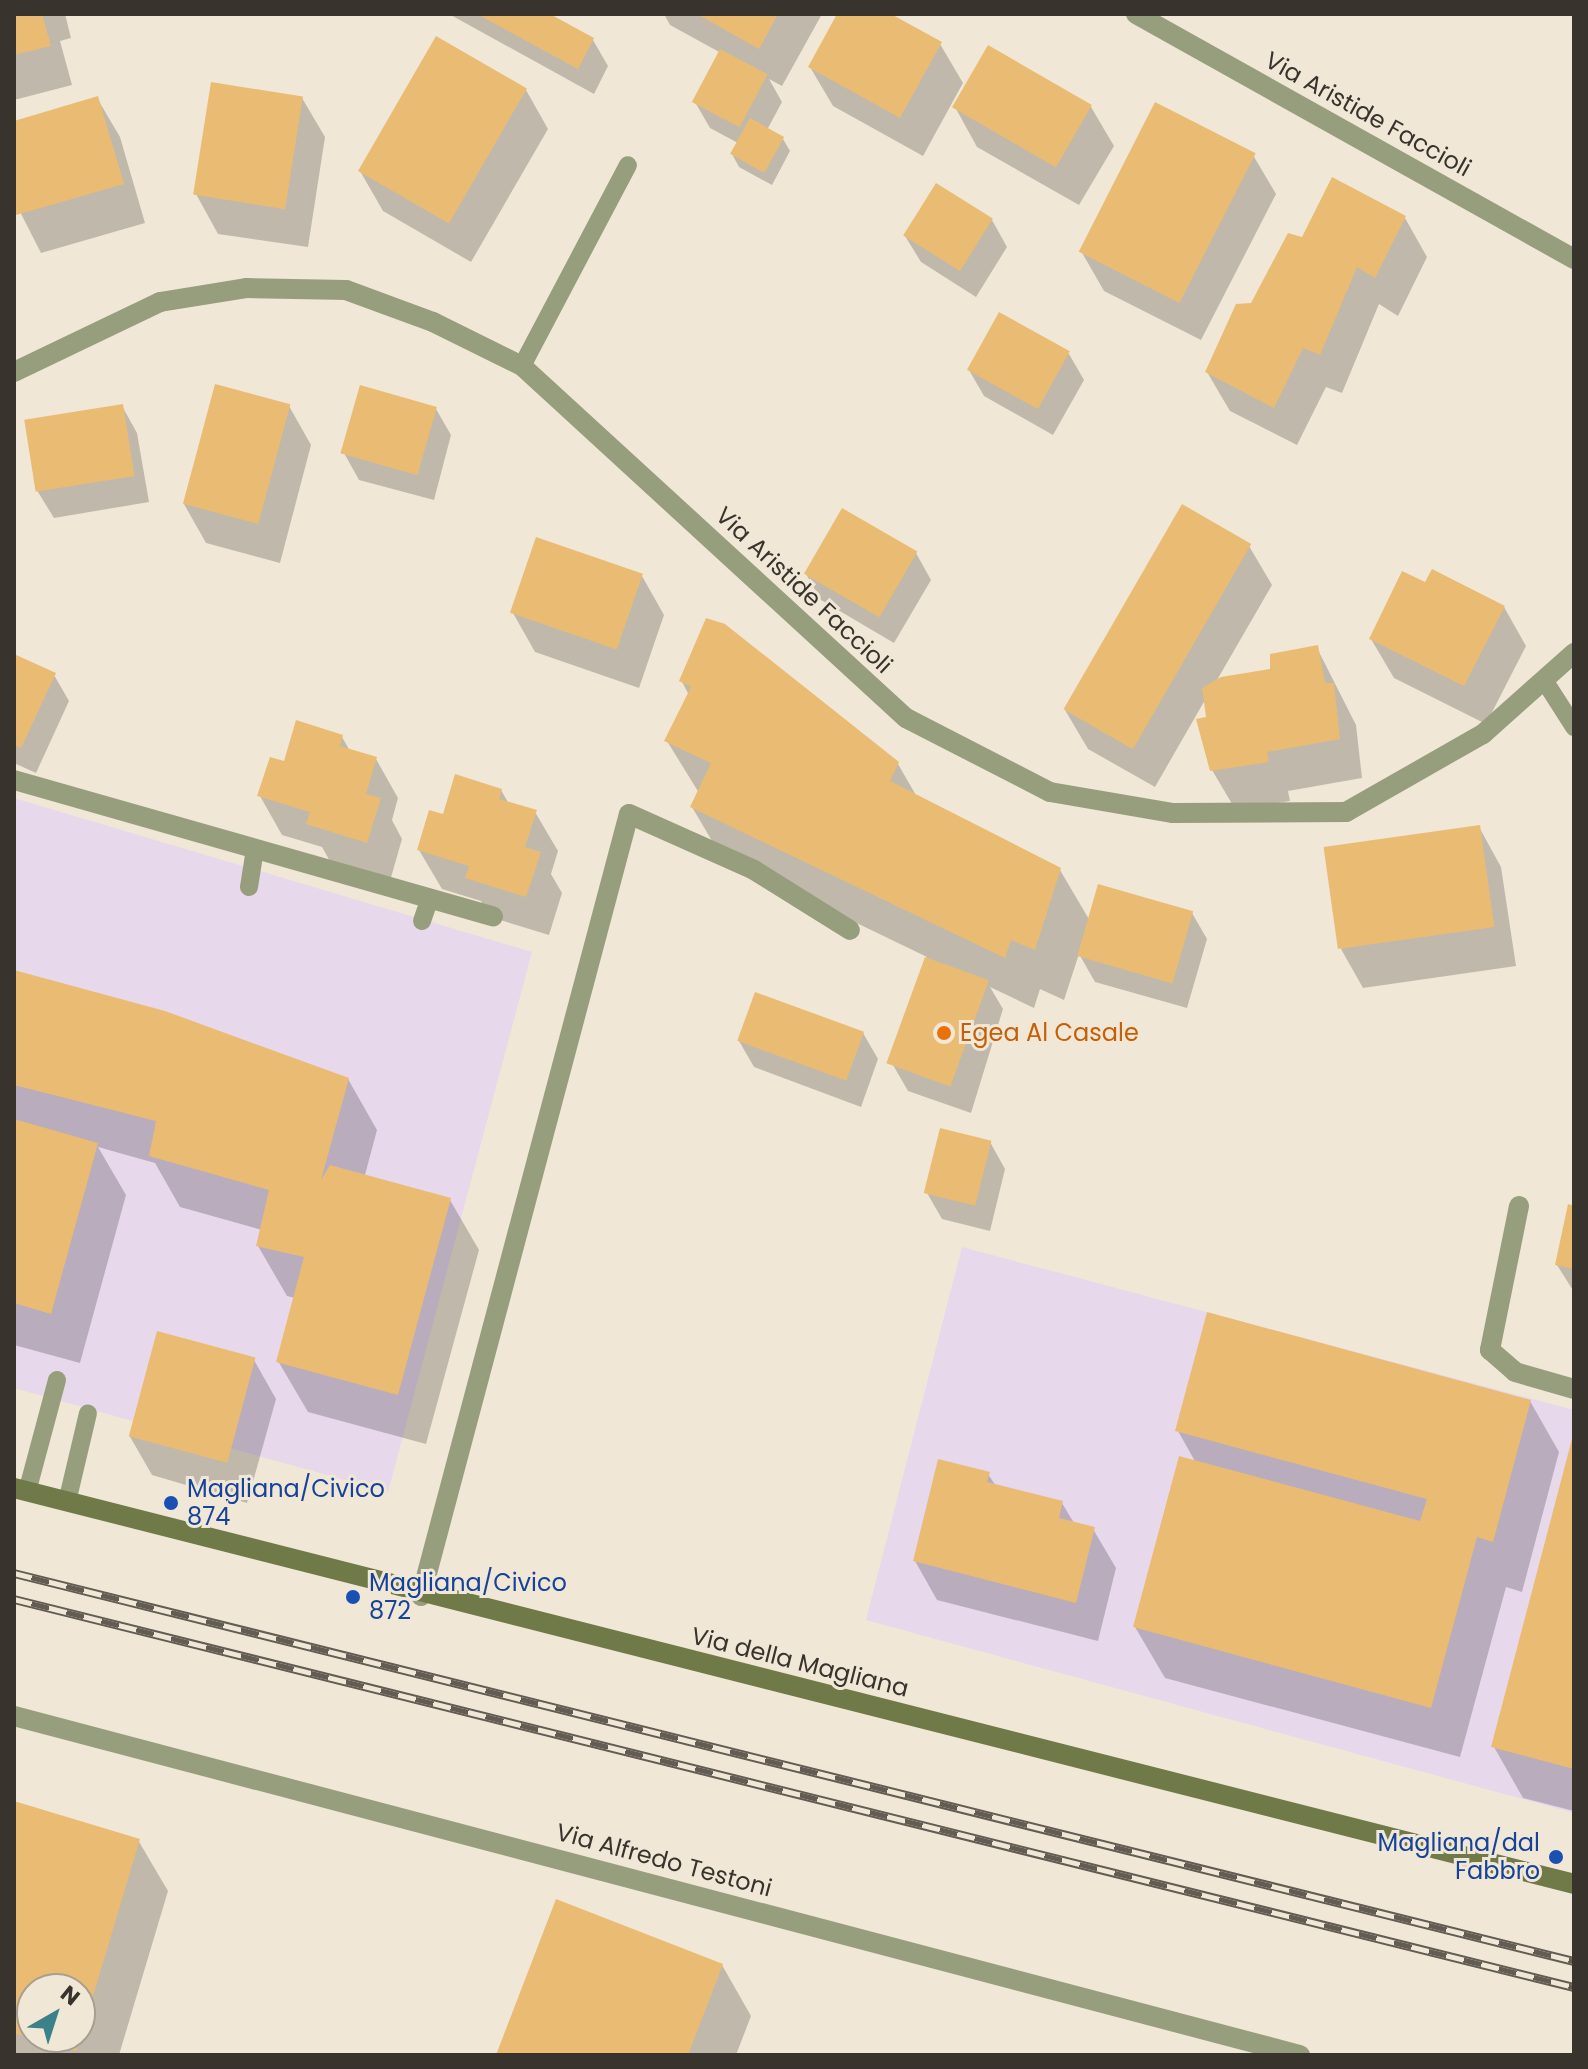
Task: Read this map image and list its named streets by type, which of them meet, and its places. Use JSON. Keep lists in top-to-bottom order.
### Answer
{
  "streets": {
    "main road": ["Via della Magliana"],
    "street": ["Via Aristide Faccioli", "Via Alfredo Testoni"]
  },
  "places": [
    "Egea Al Casale",
    "Magliana/Civico 874",
    "Magliana/Civico 872",
    "Magliana/dal Fabbro"
  ],
  "north": "top right"
}
